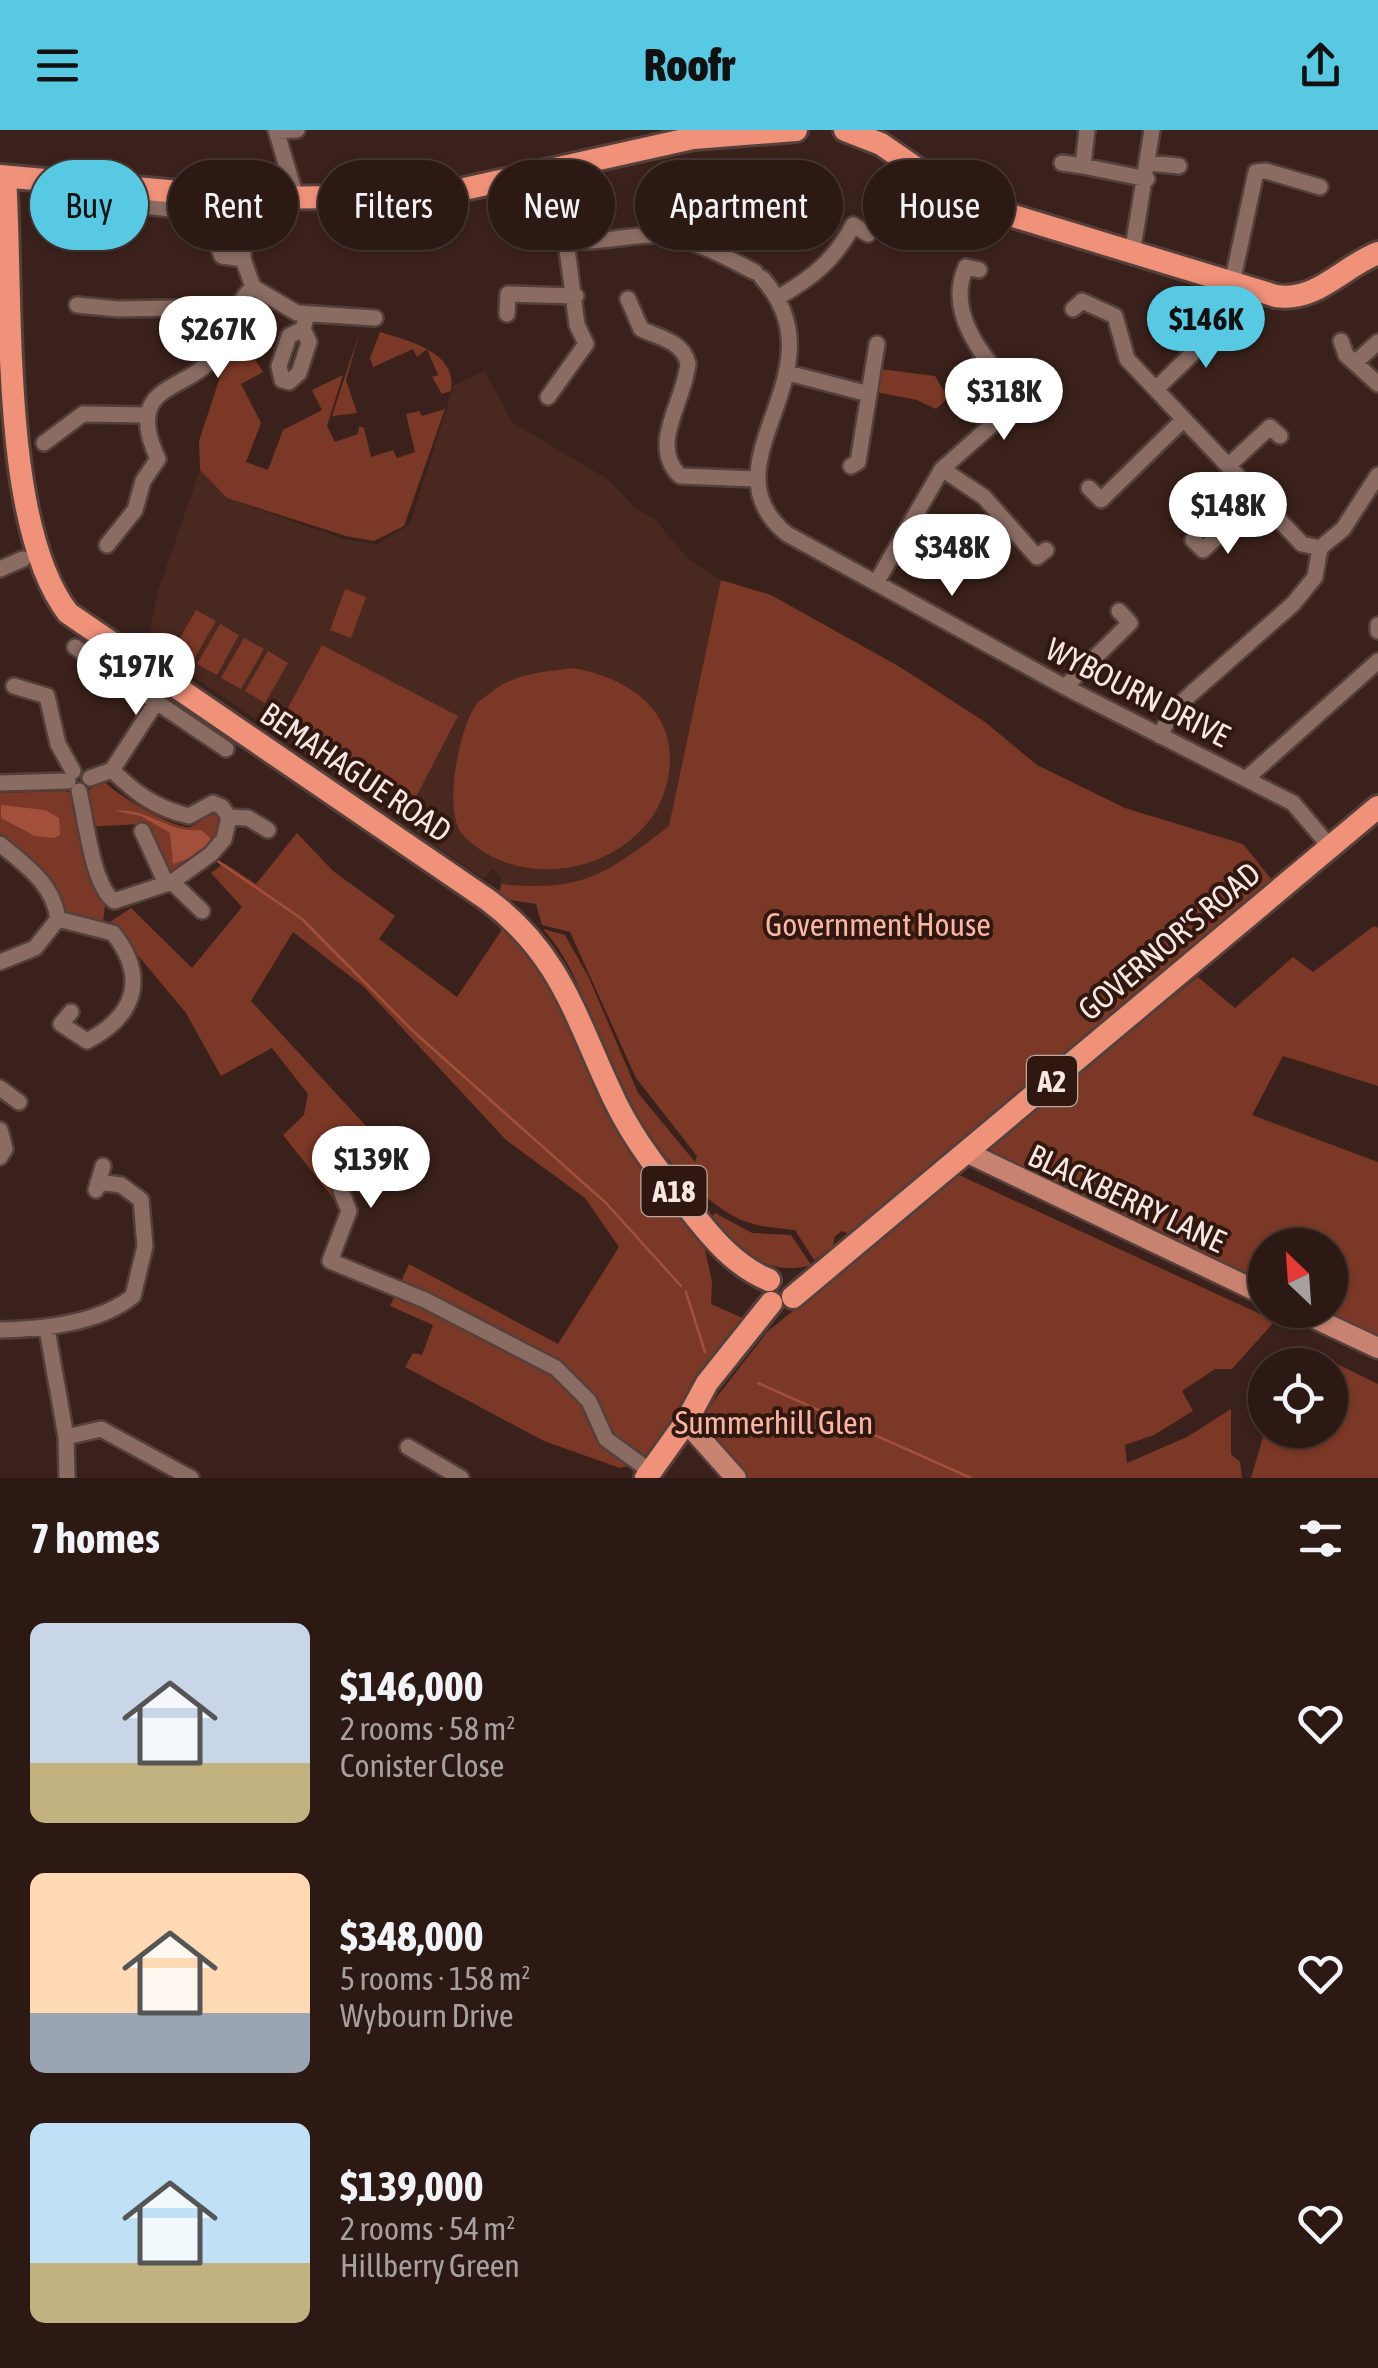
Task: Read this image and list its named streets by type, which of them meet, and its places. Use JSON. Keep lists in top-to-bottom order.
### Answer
{
  "streets": {
    "highway": [
      "BEMAHAGUE ROAD",
      "GOVERNOR'S ROAD",
      "A2",
      "A18"
    ],
    "main road": ["BLACKBERRY LANE"],
    "street": ["WYBOURN DRIVE"]
  },
  "crossings": [
    ["WYBOURN DRIVE", "GOVERNOR'S ROAD"],
    ["BEMAHAGUE ROAD", "GOVERNOR'S ROAD"],
    ["BEMAHAGUE ROAD", "A2"],
    ["GOVERNOR'S ROAD", "A2"],
    ["GOVERNOR'S ROAD", "BLACKBERRY LANE"]
  ],
  "parks": ["Government House", "Summerhill Glen"],
  "north": "top left",
  "page": {
    "header": "Roofr",
    "chip": [
      "Buy",
      "Rent",
      "Filters",
      "New",
      "Apartment",
      "House"
    ],
    "price": [
      "$146K",
      "$267K",
      "$318K",
      "$148K",
      "$348K",
      "$197K",
      "$139K"
    ],
    "heading": "7 homes",
    "list": [
      {
        "name": "$146,000",
        "note": "2 rooms · 58 m² · Conister Close"
      },
      {
        "name": "$348,000",
        "note": "5 rooms · 158 m² · Wybourn Drive"
      },
      {
        "name": "$139,000",
        "note": "2 rooms · 54 m² · Hillberry Green"
      }
    ]
  }
}
